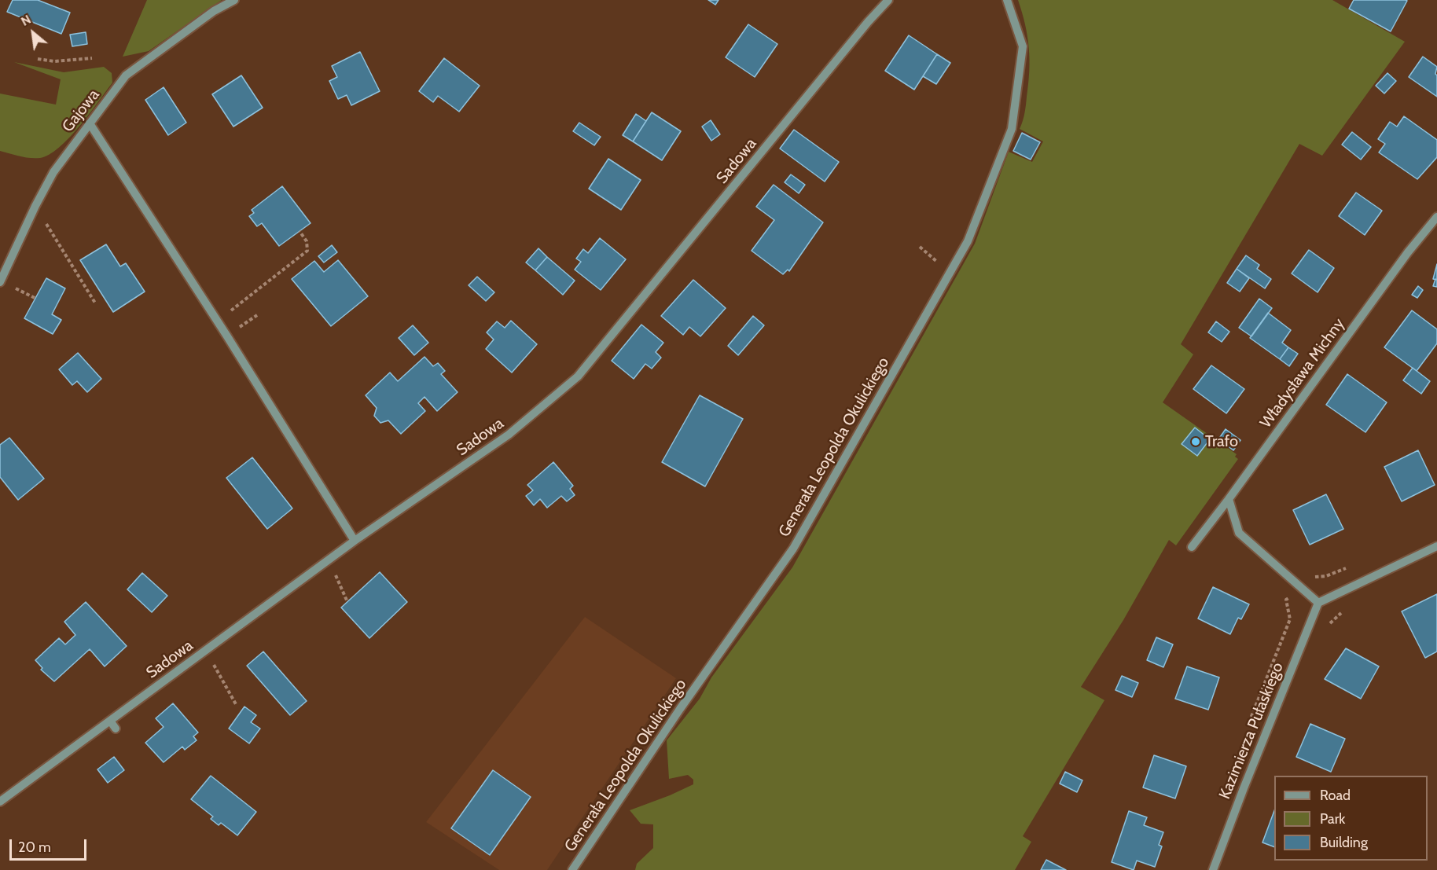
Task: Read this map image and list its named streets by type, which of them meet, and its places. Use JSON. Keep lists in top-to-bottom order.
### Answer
{
  "streets": {
    "street": [
      "Gajowa",
      "Sadowa",
      "Władysława Michny",
      "Generała Leopolda Okulickiego",
      "Kazimierza Pułaskiego"
    ]
  },
  "places": ["Trafo"],
  "legend": ["Road", "Park", "Building"],
  "scale_bar": "20 m",
  "north": "top left"
}
